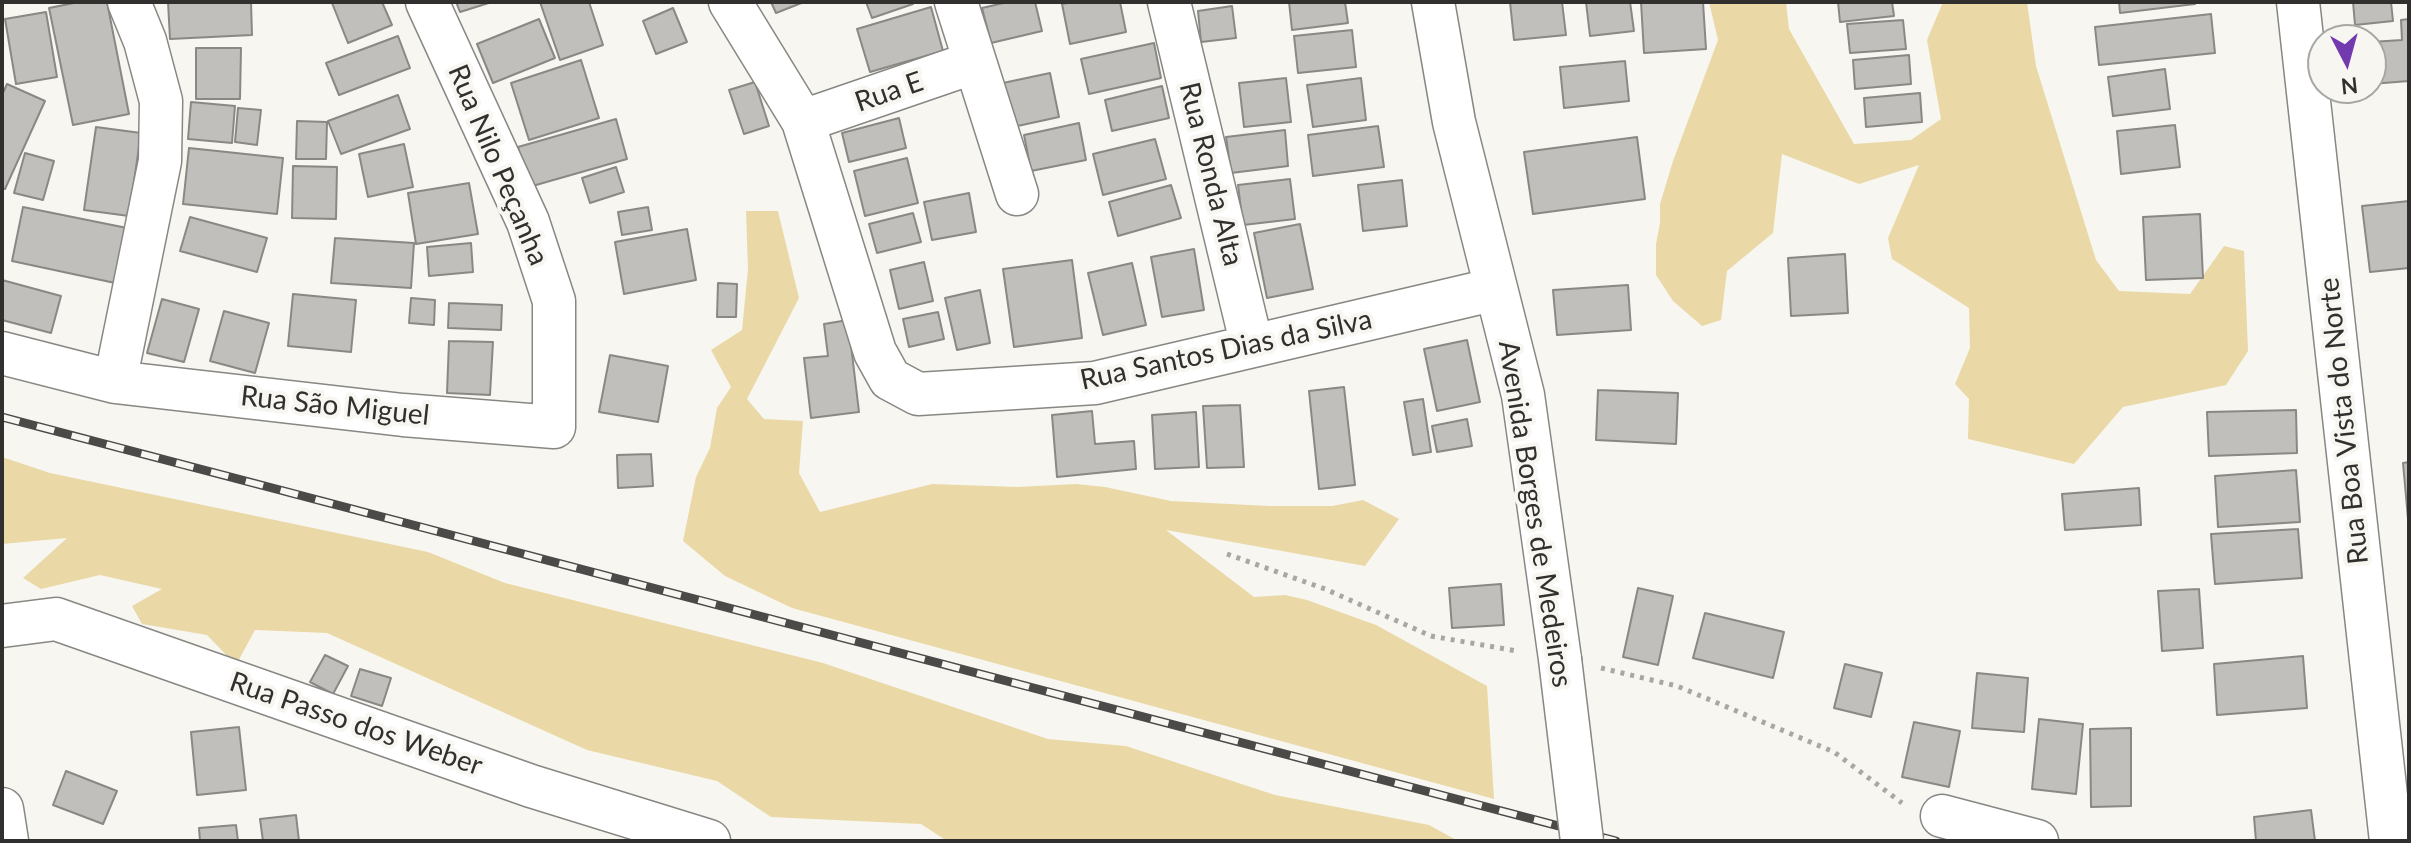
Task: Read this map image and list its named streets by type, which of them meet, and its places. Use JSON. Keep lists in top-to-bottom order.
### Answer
{
  "streets": {
    "street": [
      "Rua E",
      "Rua Nilo Peçanha",
      "Rua Ronda Alta",
      "Rua Santos Dias da Silva",
      "Rua São Miguel",
      "Rua Boa Vista do Norte",
      "Avenida Borges de Medeiros",
      "Rua Passo dos Weber"
    ]
  },
  "crossings": [
    ["Rua E", "Rua Santos Dias da Silva"],
    ["Rua Nilo Peçanha", "Rua São Miguel"],
    ["Rua Ronda Alta", "Rua Santos Dias da Silva"],
    ["Rua Santos Dias da Silva", "Avenida Borges de Medeiros"]
  ],
  "north": "bottom"
}
